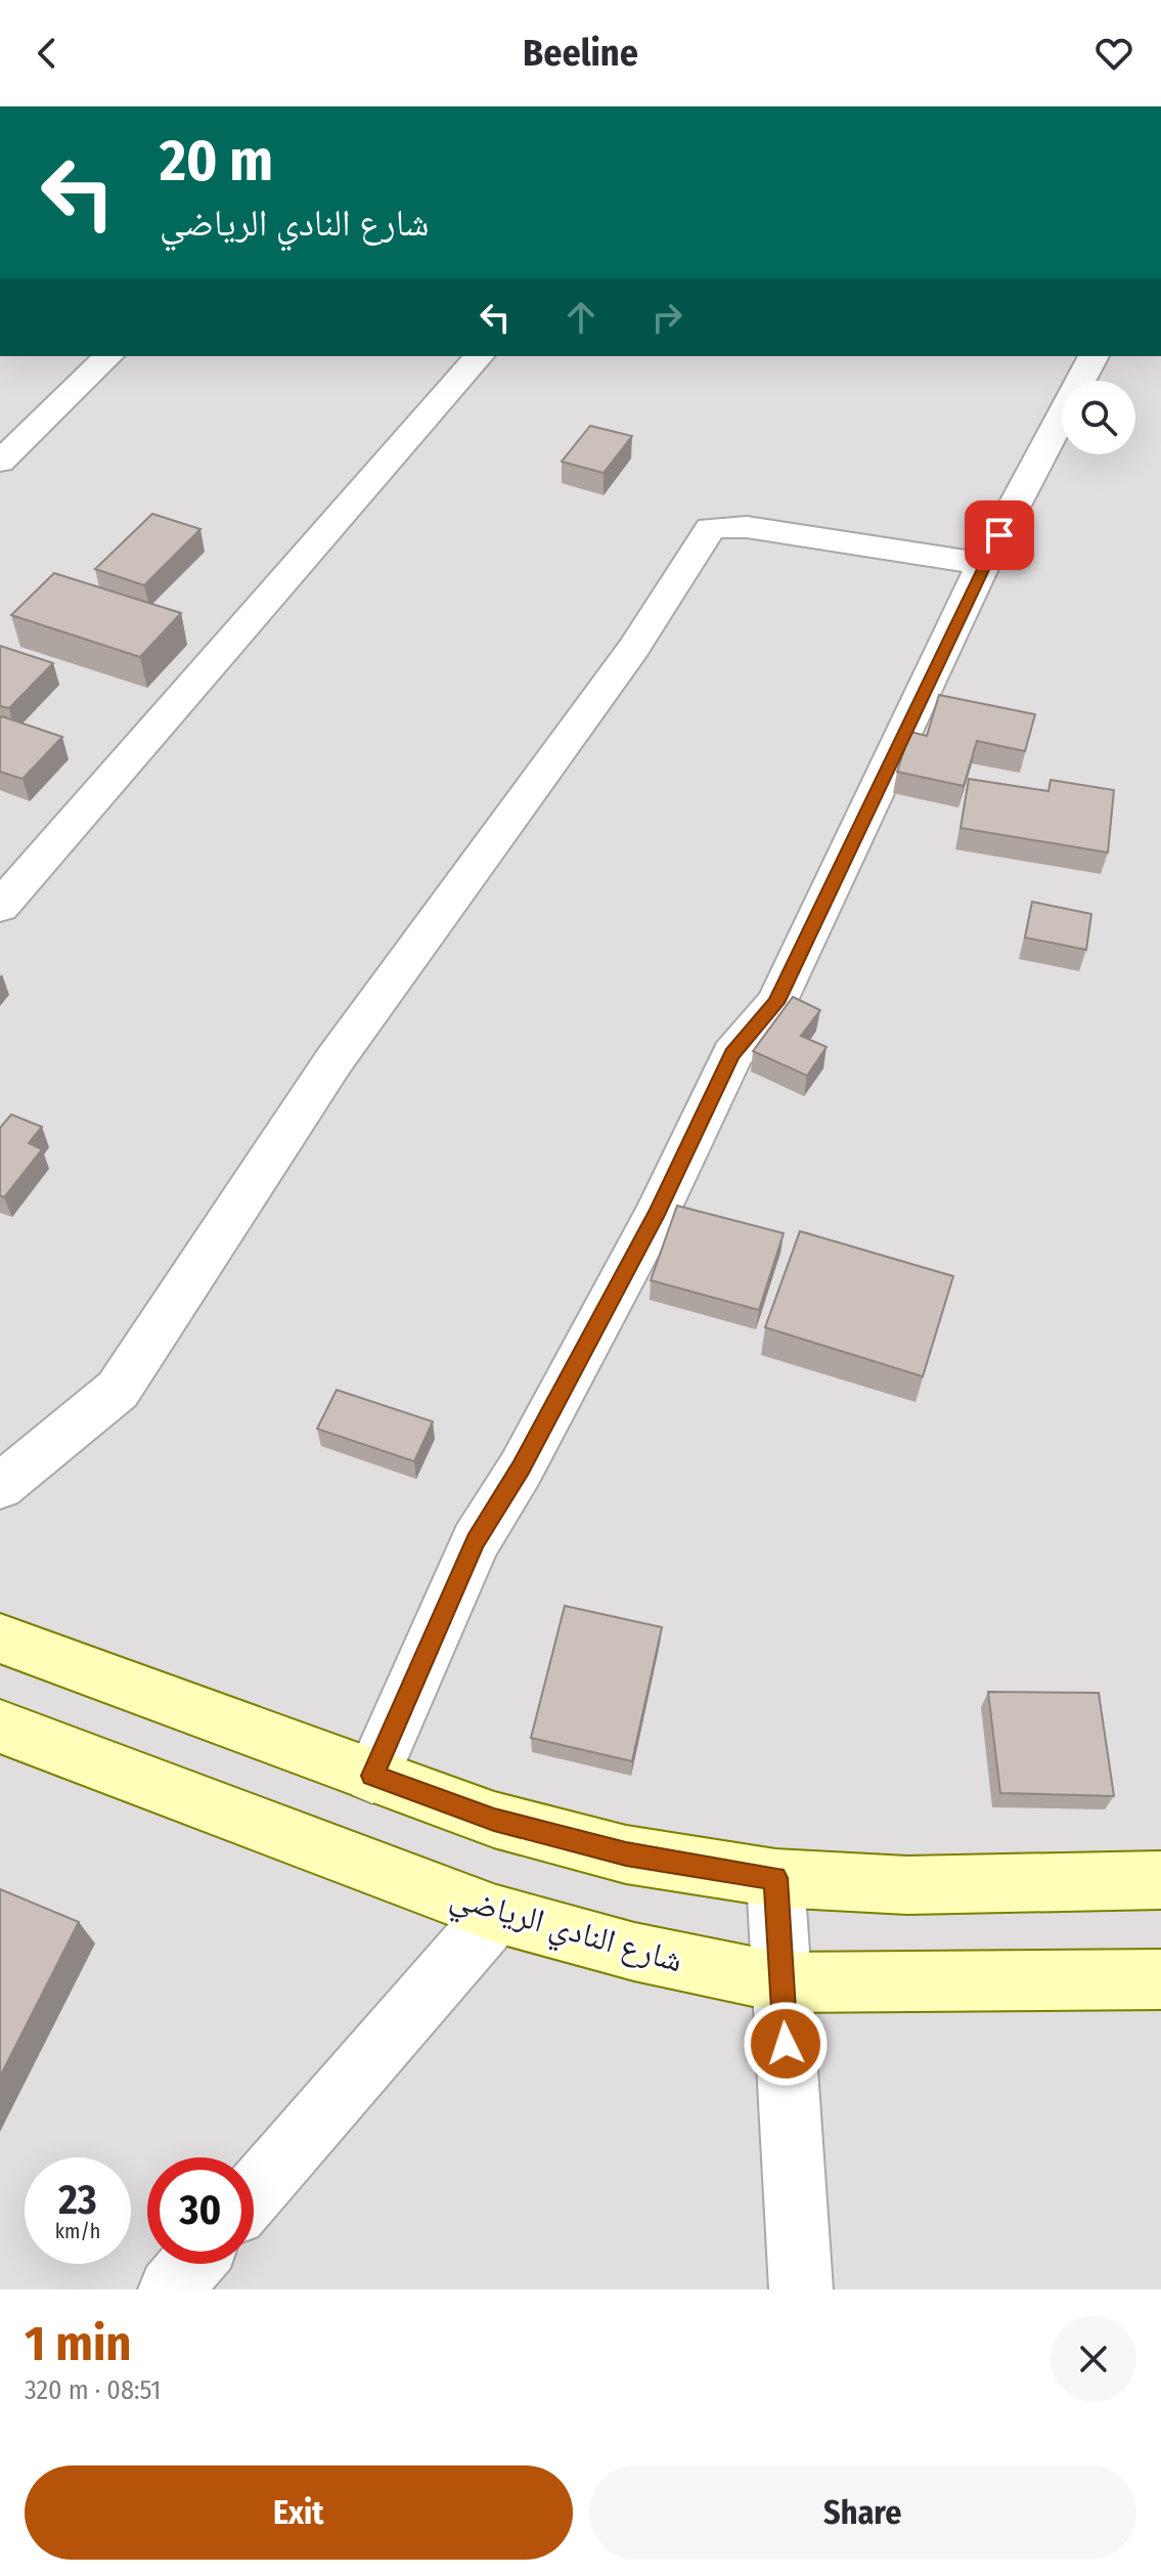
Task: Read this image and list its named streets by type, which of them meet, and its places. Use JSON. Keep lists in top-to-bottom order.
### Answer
{
  "streets": {
    "main road": ["شارع النادي الرياضي"]
  },
  "page": {
    "header": "Beeline",
    "turn": ["20 m", "شارع النادي الرياضي"],
    "speed": "23 km/h",
    "limit": "30",
    "heading": ["1 min", "320 m · 08:51"],
    "buttons": ["Exit", "Share"]
  }
}
